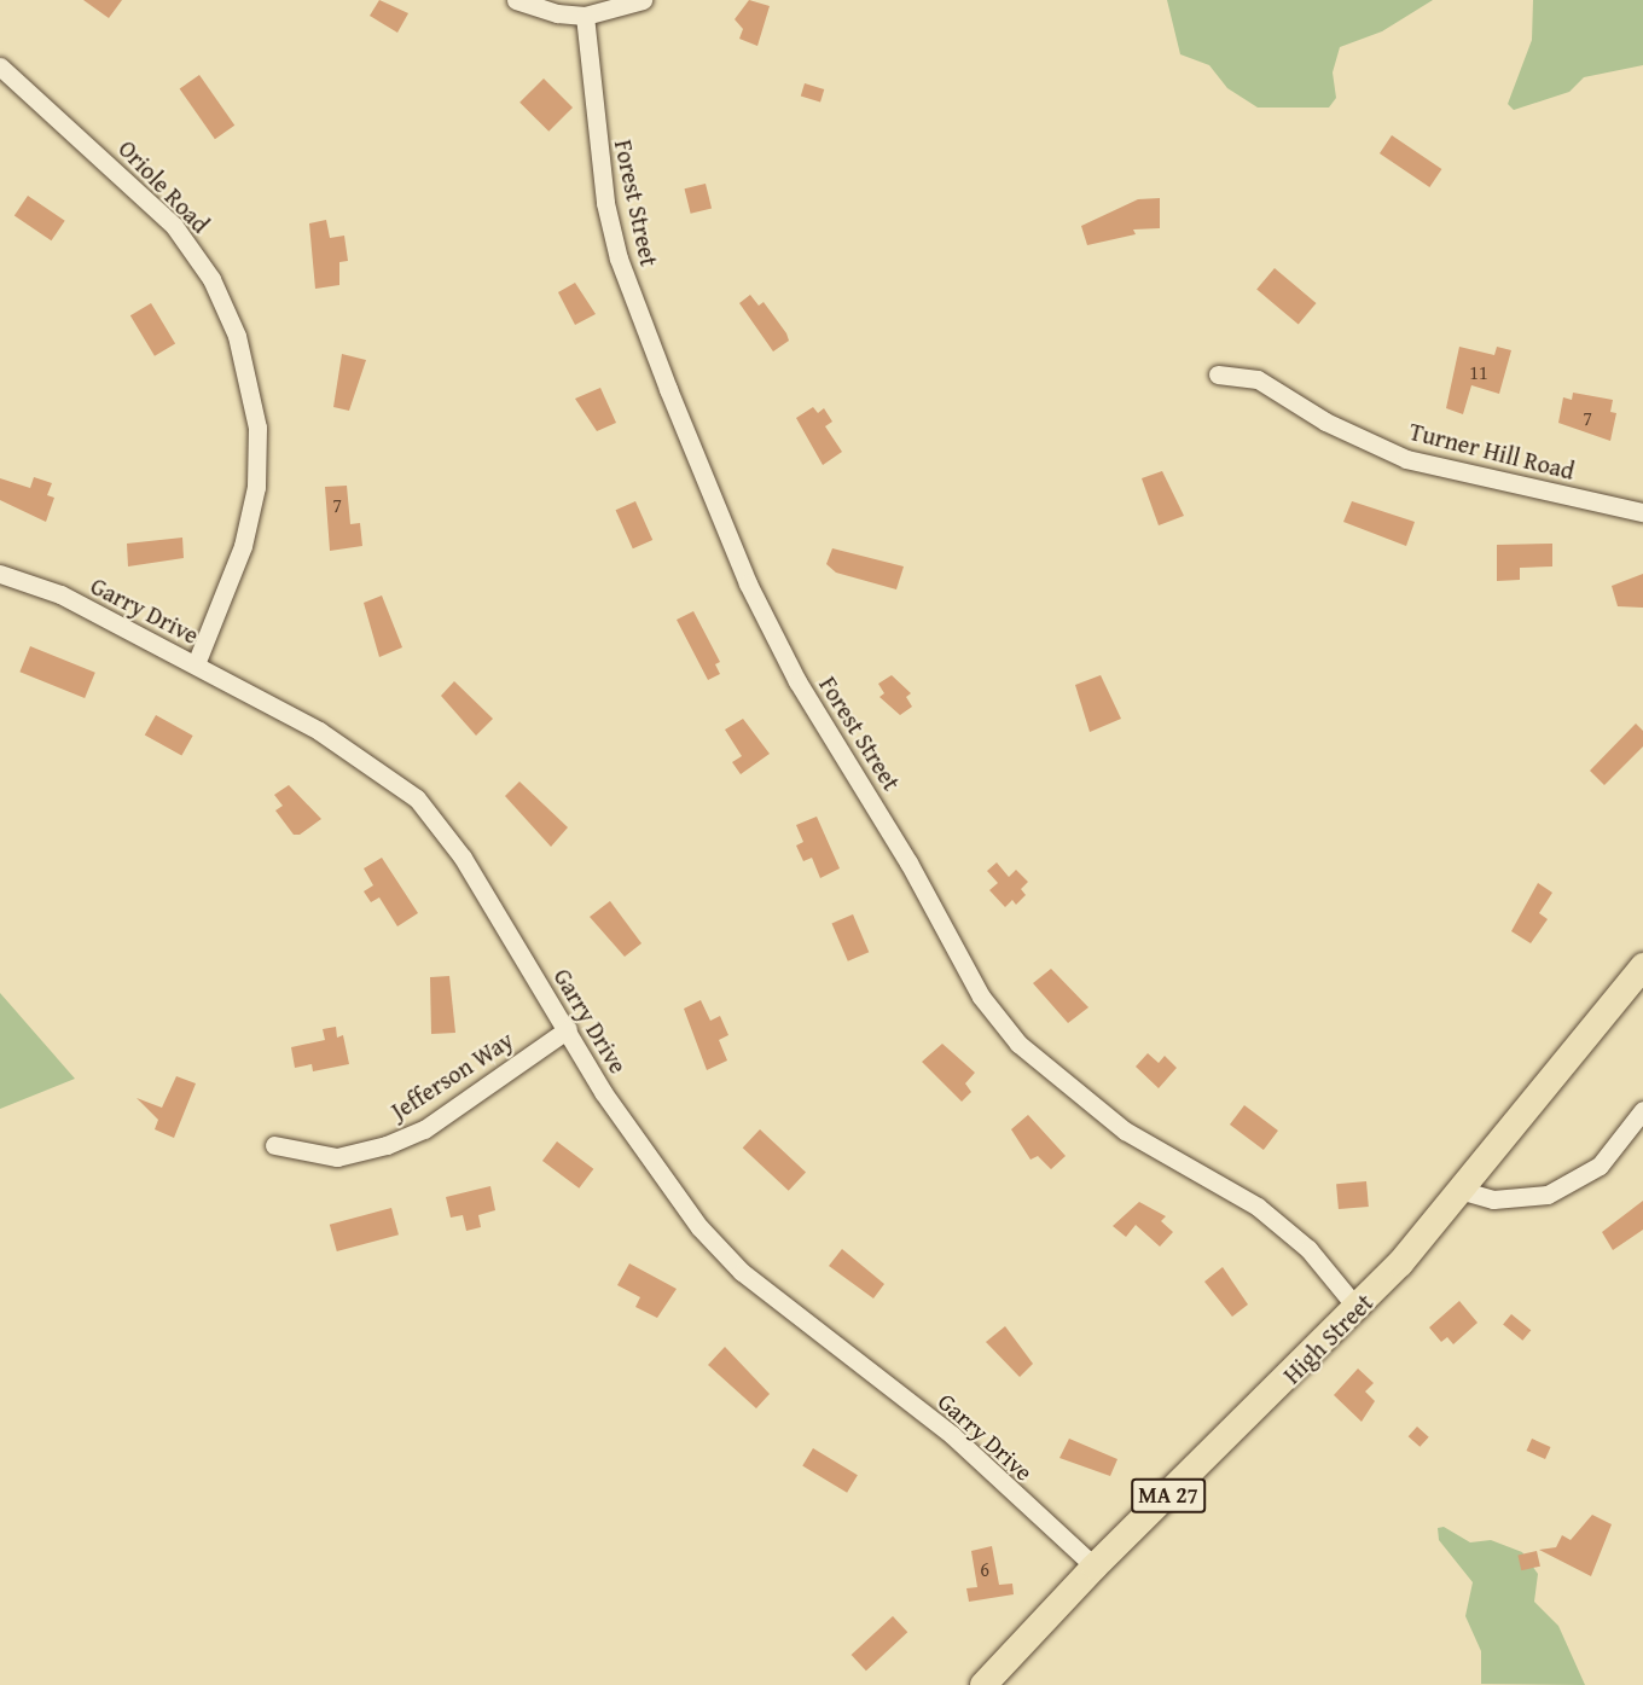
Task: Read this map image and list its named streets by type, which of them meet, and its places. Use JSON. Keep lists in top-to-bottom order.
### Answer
{
  "streets": {
    "main road": ["High Street", "MA 27"],
    "street": [
      "Oriole Road",
      "Forest Street",
      "Turner Hill Road",
      "Garry Drive",
      "Jefferson Way"
    ]
  },
  "crossings": [
    ["Oriole Road", "Garry Drive"],
    ["Forest Street", "High Street"],
    ["Garry Drive", "Jefferson Way"],
    ["Garry Drive", "High Street"]
  ],
  "house_numbers": [
    "11",
    "7",
    "7",
    "6"
  ]
}
